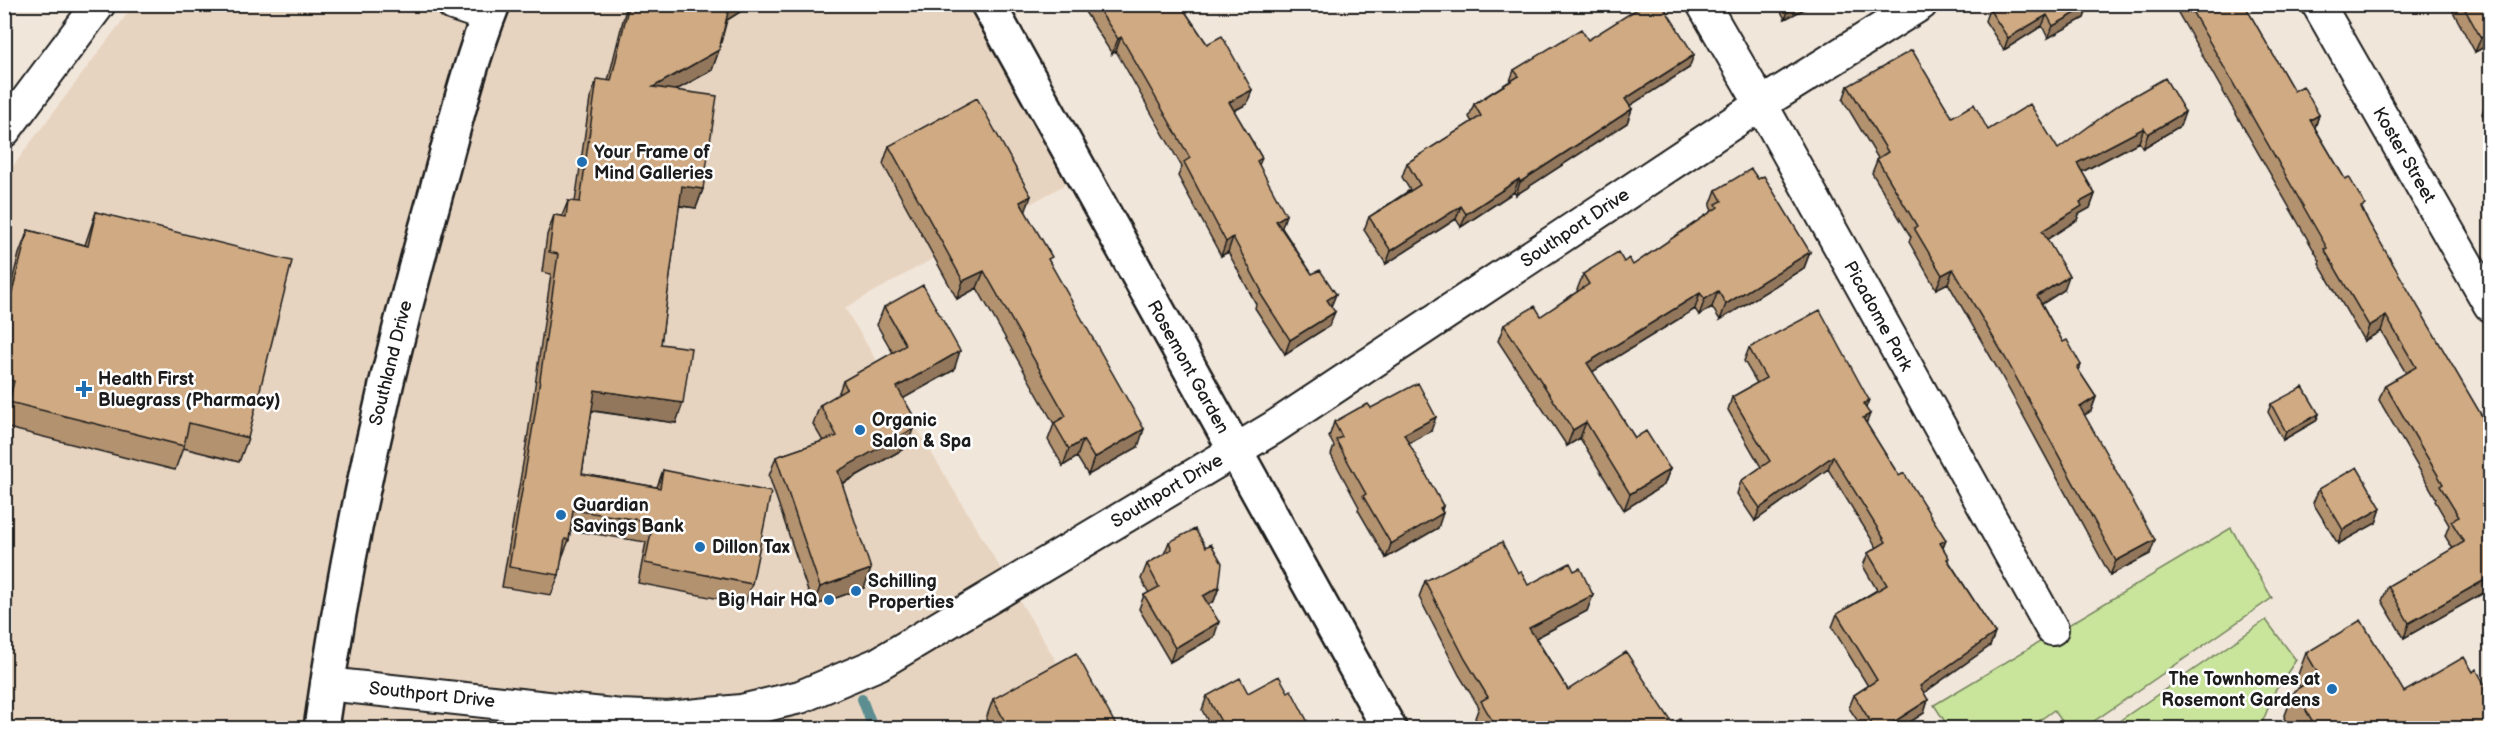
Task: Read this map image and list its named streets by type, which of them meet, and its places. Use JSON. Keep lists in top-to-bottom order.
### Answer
{
  "streets": {
    "street": [
      "Koster Street",
      "Southport Drive",
      "Picadome Park",
      "Southland Drive",
      "Rosemont Garden"
    ]
  },
  "crossings": [
    ["Southport Drive", "Picadome Park"],
    ["Southport Drive", "Southland Drive"],
    ["Southport Drive", "Rosemont Garden"]
  ],
  "places": {
    "other": [
      "Your Frame of Mind Galleries",
      "Organic Salon & Spa",
      "Guardian Savings Bank",
      "Dillon Tax",
      "Schilling Properties",
      "Big Hair HQ",
      "The Townhomes at Rosemont Gardens"
    ],
    "health": ["Health First Bluegrass (Pharmacy)"]
  }
}
